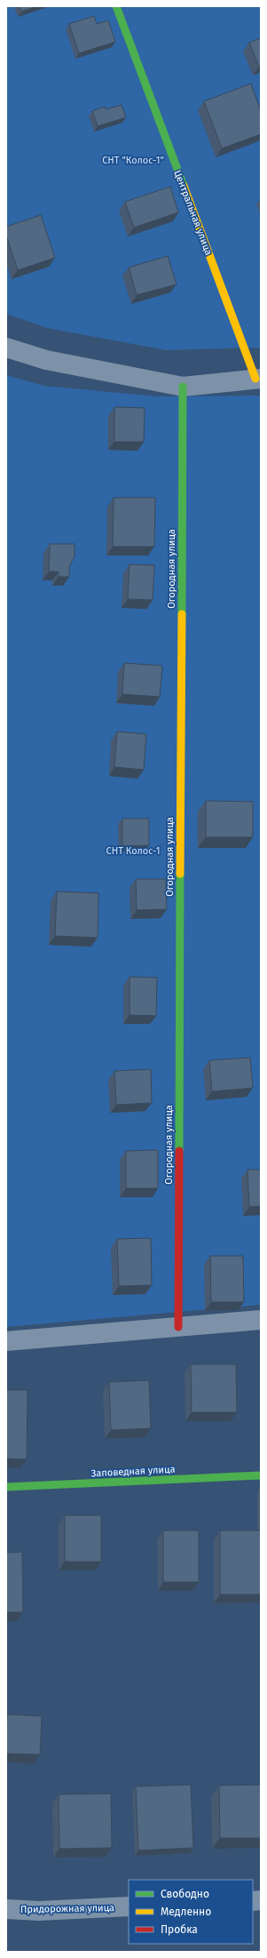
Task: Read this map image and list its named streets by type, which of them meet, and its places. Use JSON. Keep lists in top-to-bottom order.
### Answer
{
  "streets": {
    "street": [
      "Центральная улица",
      "Огородная улица",
      "Заповедная улица",
      "Придорожная улица"
    ]
  },
  "crossings": [
    ["Центральная улица", "Огородная улица"]
  ],
  "parks": ["СНТ \"Колос-1\"", "СНТ Колос-1"],
  "legend": ["Свободно", "Медленно", "Пробка"]
}
